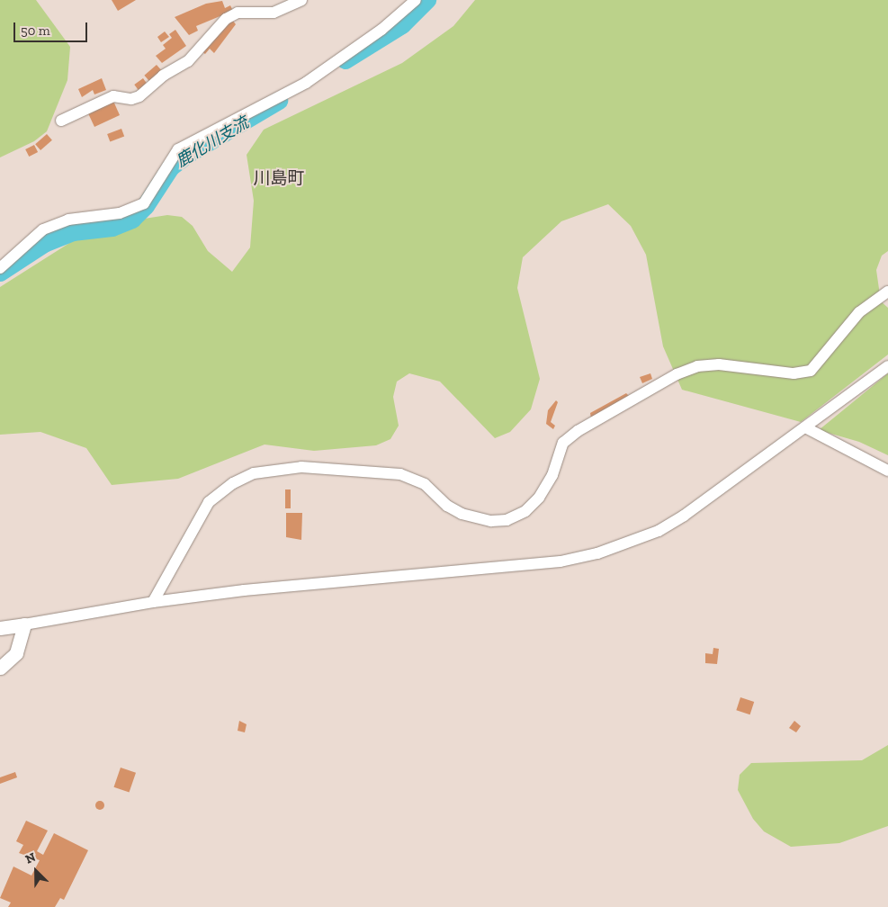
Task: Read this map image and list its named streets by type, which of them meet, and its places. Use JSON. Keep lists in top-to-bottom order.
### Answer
{
  "districts": ["川島町"],
  "water": ["鹿化川支流"],
  "scale_bar": "50 m",
  "north": "top left"
}
